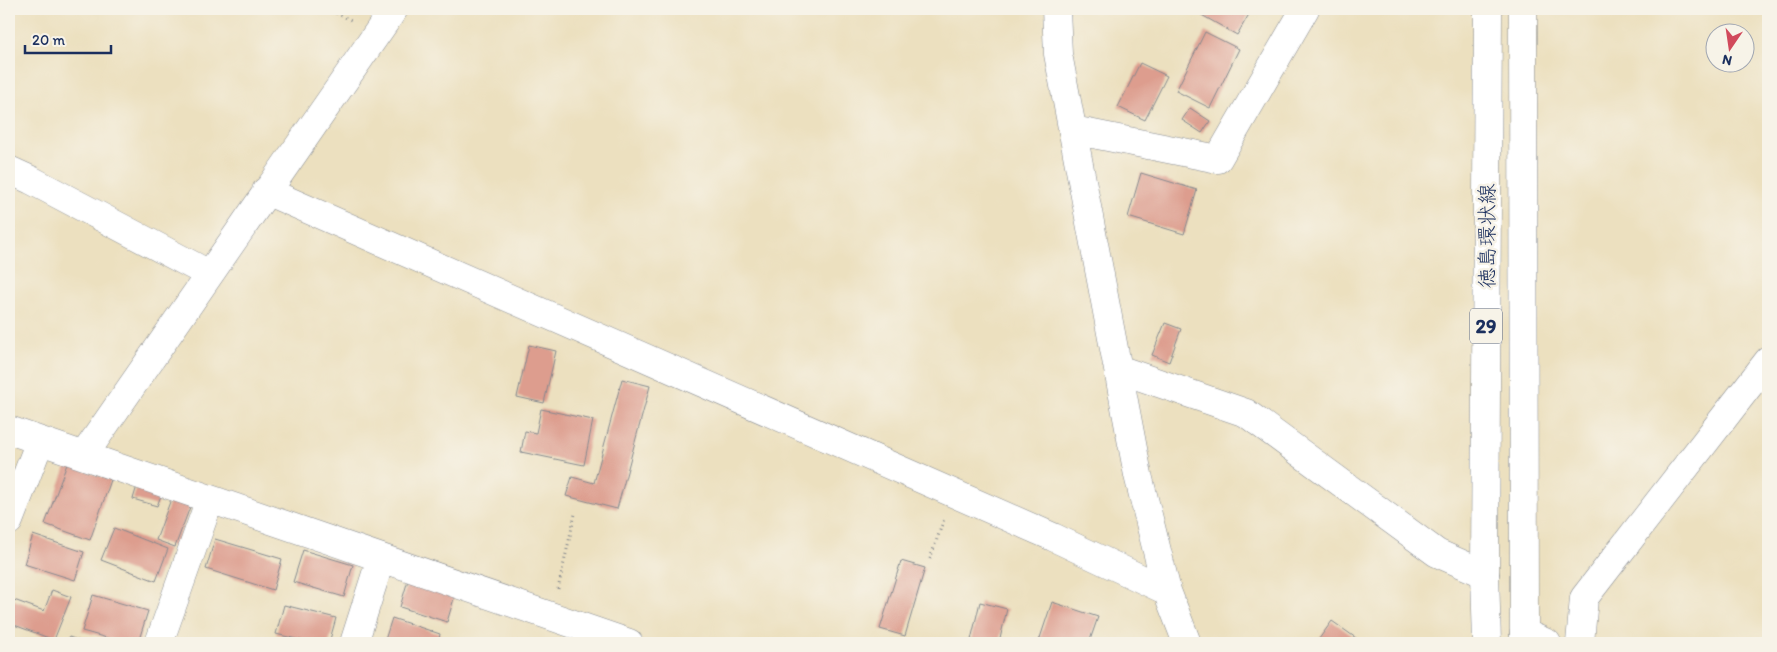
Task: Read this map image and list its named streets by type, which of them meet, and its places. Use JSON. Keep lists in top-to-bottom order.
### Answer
{
  "streets": {
    "street": ["徳島環状線", "29"]
  },
  "scale_bar": "20 m",
  "north": "bottom"
}
